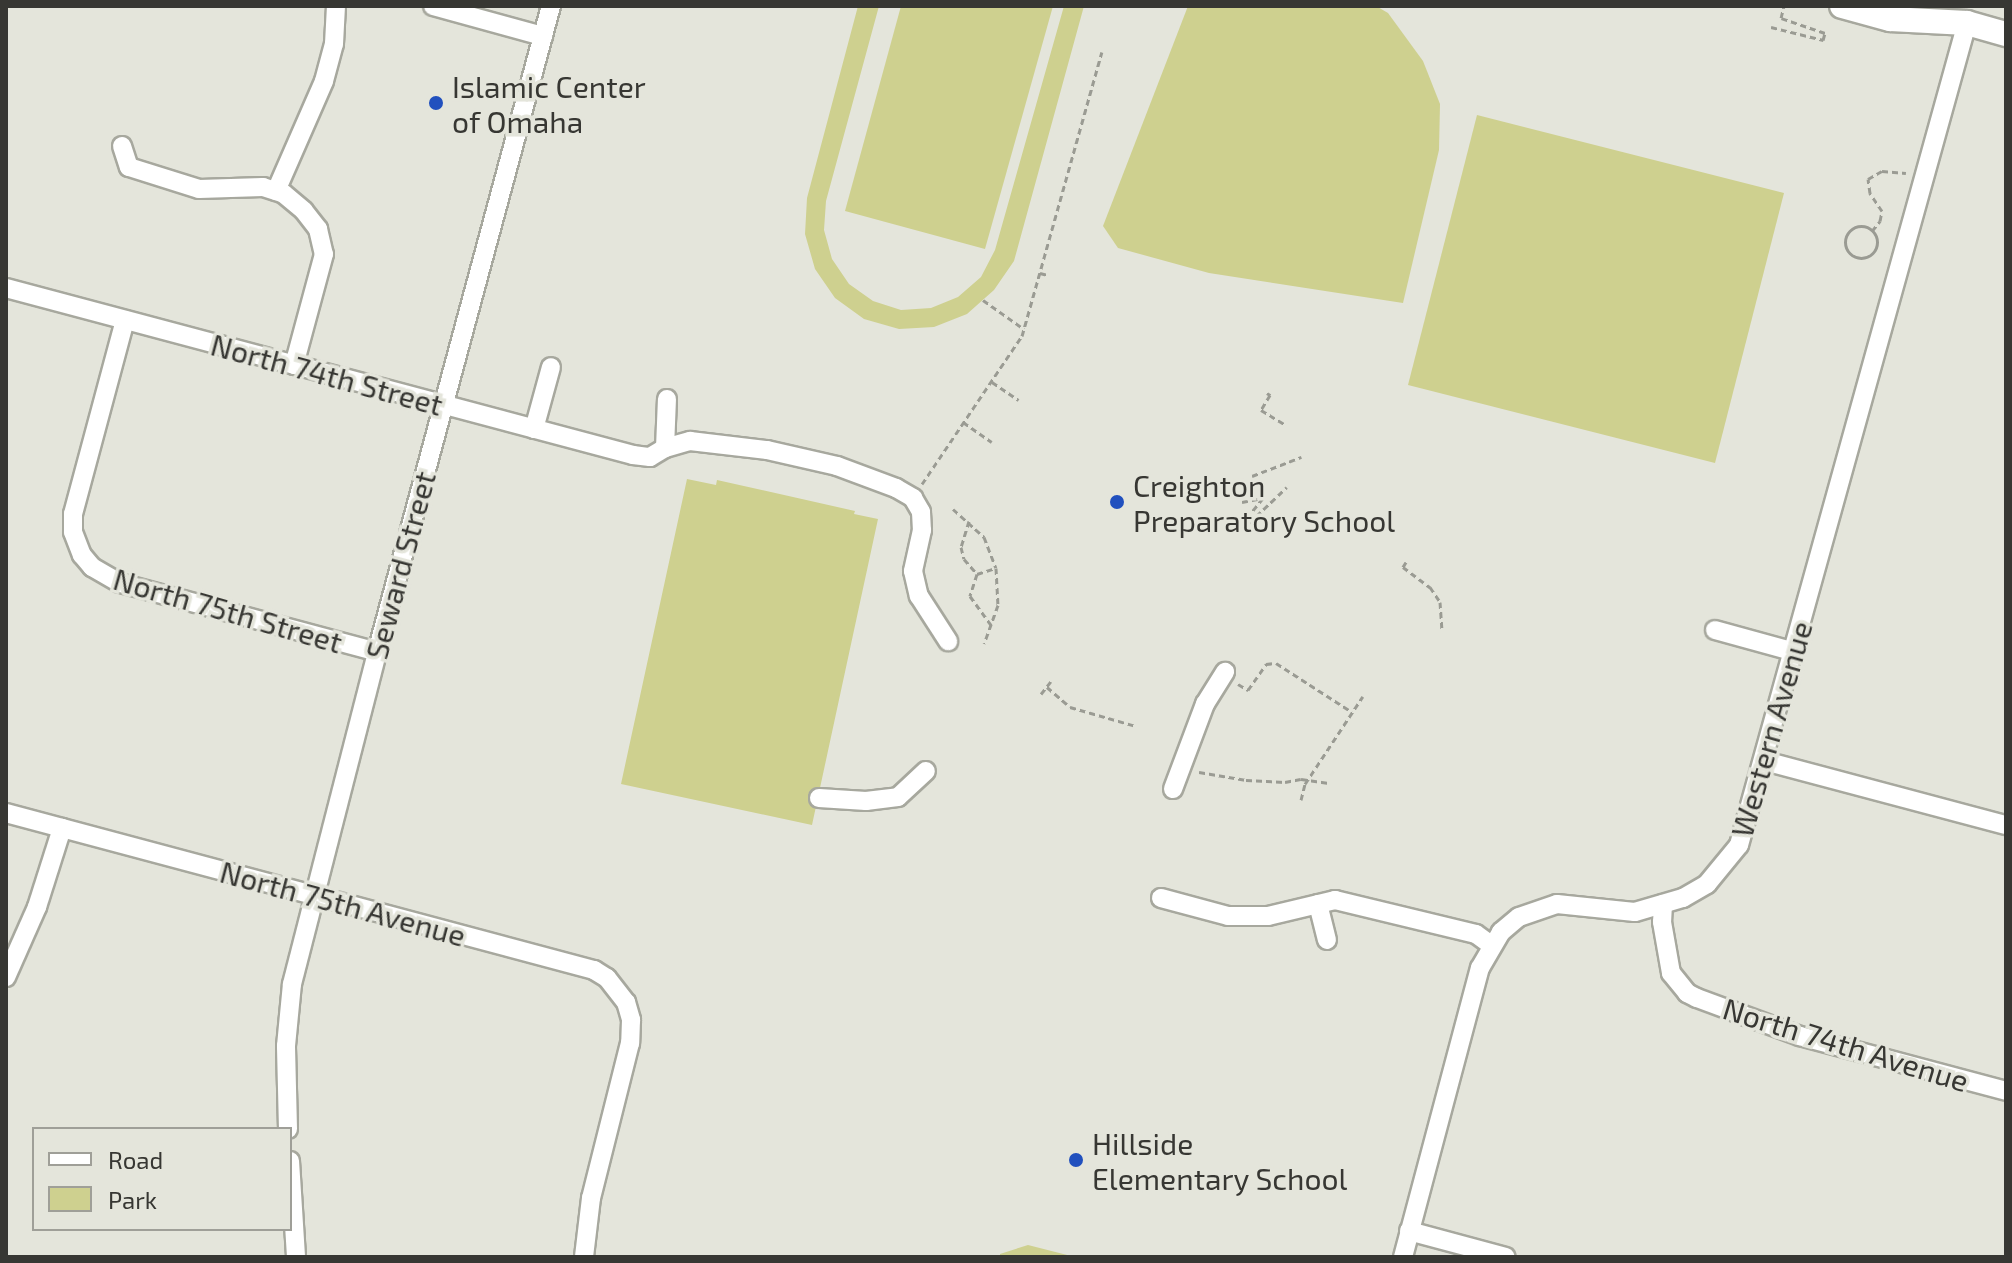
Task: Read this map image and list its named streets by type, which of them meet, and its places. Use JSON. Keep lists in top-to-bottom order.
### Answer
{
  "streets": {
    "street": [
      "North 74th Street",
      "Seward Street",
      "North 75th Street",
      "Western Avenue",
      "North 75th Avenue",
      "North 74th Avenue"
    ]
  },
  "crossings": [
    ["North 74th Street", "Seward Street"],
    ["North 74th Street", "North 75th Street"],
    ["Seward Street", "North 75th Street"],
    ["Seward Street", "North 75th Avenue"],
    ["Western Avenue", "North 74th Avenue"]
  ],
  "places": ["Islamic Center of Omaha", "Creighton Preparatory School", "Hillside Elementary School"],
  "legend": ["Road", "Park"]
}
